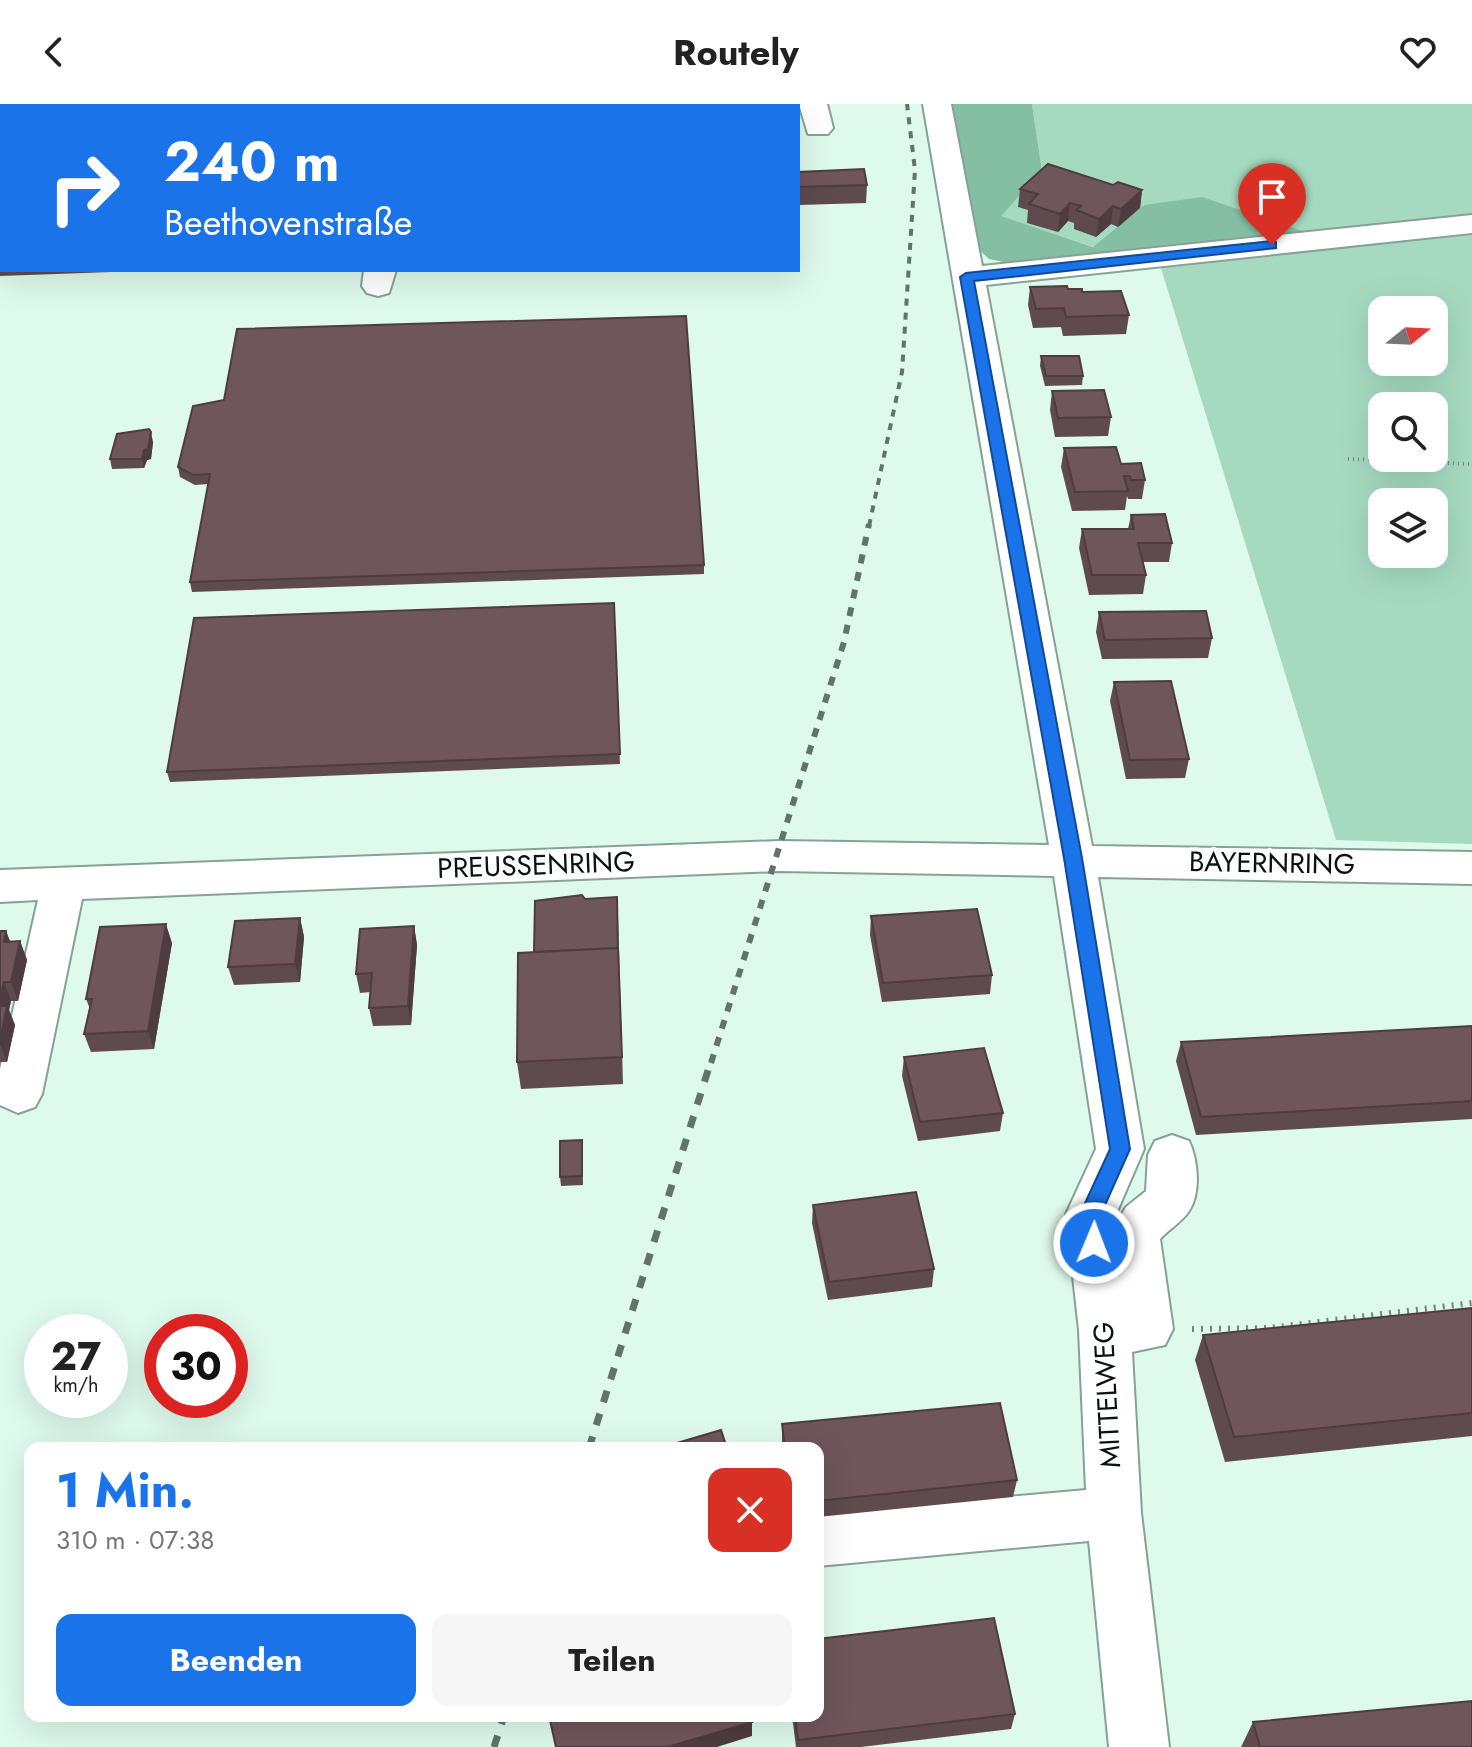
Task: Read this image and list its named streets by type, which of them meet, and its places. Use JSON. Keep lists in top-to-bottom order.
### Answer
{
  "streets": {
    "street": ["BAYERNRING", "PREUSSENRING", "MITTELWEG"]
  },
  "crossings": [
    ["BAYERNRING", "PREUSSENRING"],
    ["BAYERNRING", "MITTELWEG"],
    ["PREUSSENRING", "MITTELWEG"]
  ],
  "north": "right",
  "page": {
    "header": "Routely",
    "turn": ["240 m", "Beethovenstraße"],
    "speed": "27 km/h",
    "limit": "30",
    "heading": ["1 Min.", "310 m · 07:38"],
    "buttons": ["Beenden", "Teilen"]
  }
}
